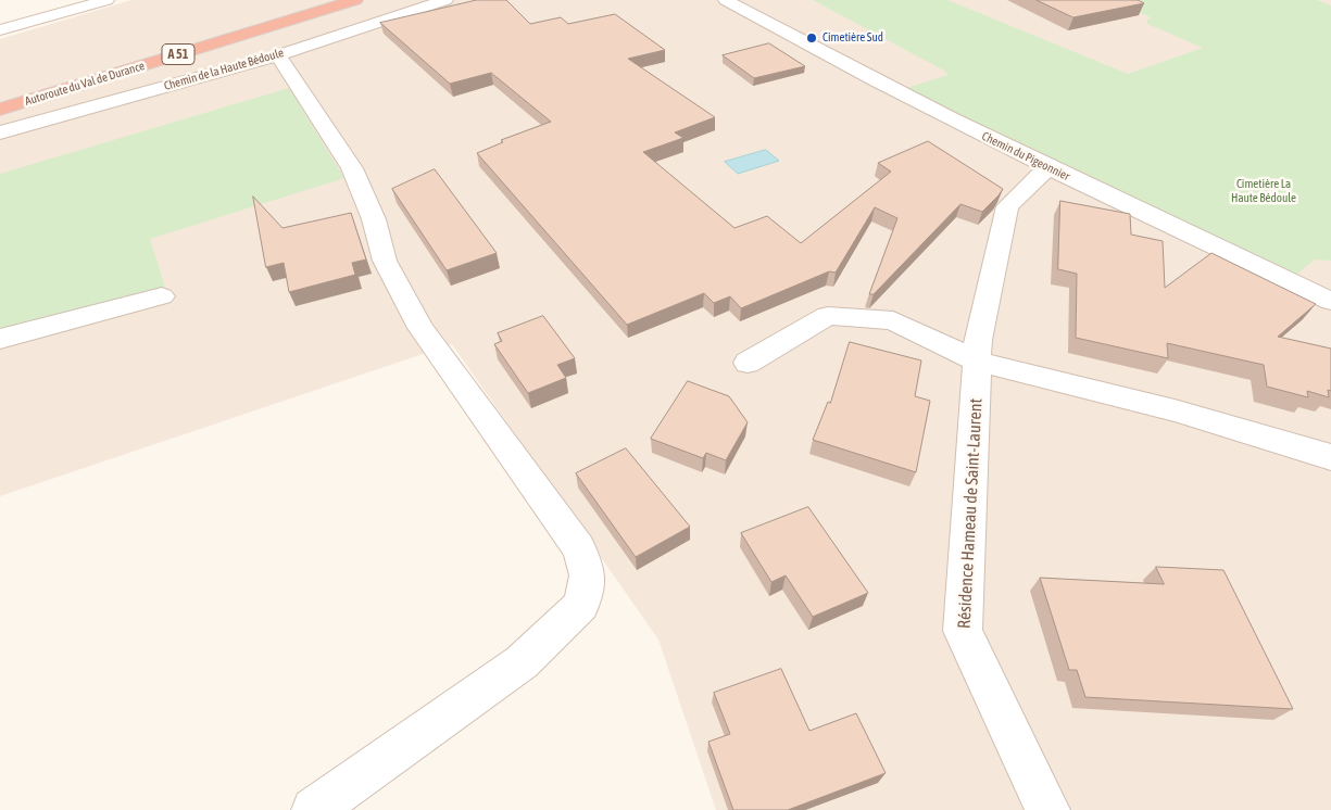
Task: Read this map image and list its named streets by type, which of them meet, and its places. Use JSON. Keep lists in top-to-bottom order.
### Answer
{
  "streets": {
    "highway": ["A 51", "Autoroute du Val de Durance"],
    "street": ["Chemin de la Haute Bédoule", "Chemin du Pigeonnier", "Résidence Hameau de Saint-Laurent"]
  },
  "crossings": [
    ["Chemin du Pigeonnier", "Résidence Hameau de Saint-Laurent"]
  ],
  "parks": ["Cimetière La Haute Bédoule"],
  "places": ["Cimetière Sud"]
}
